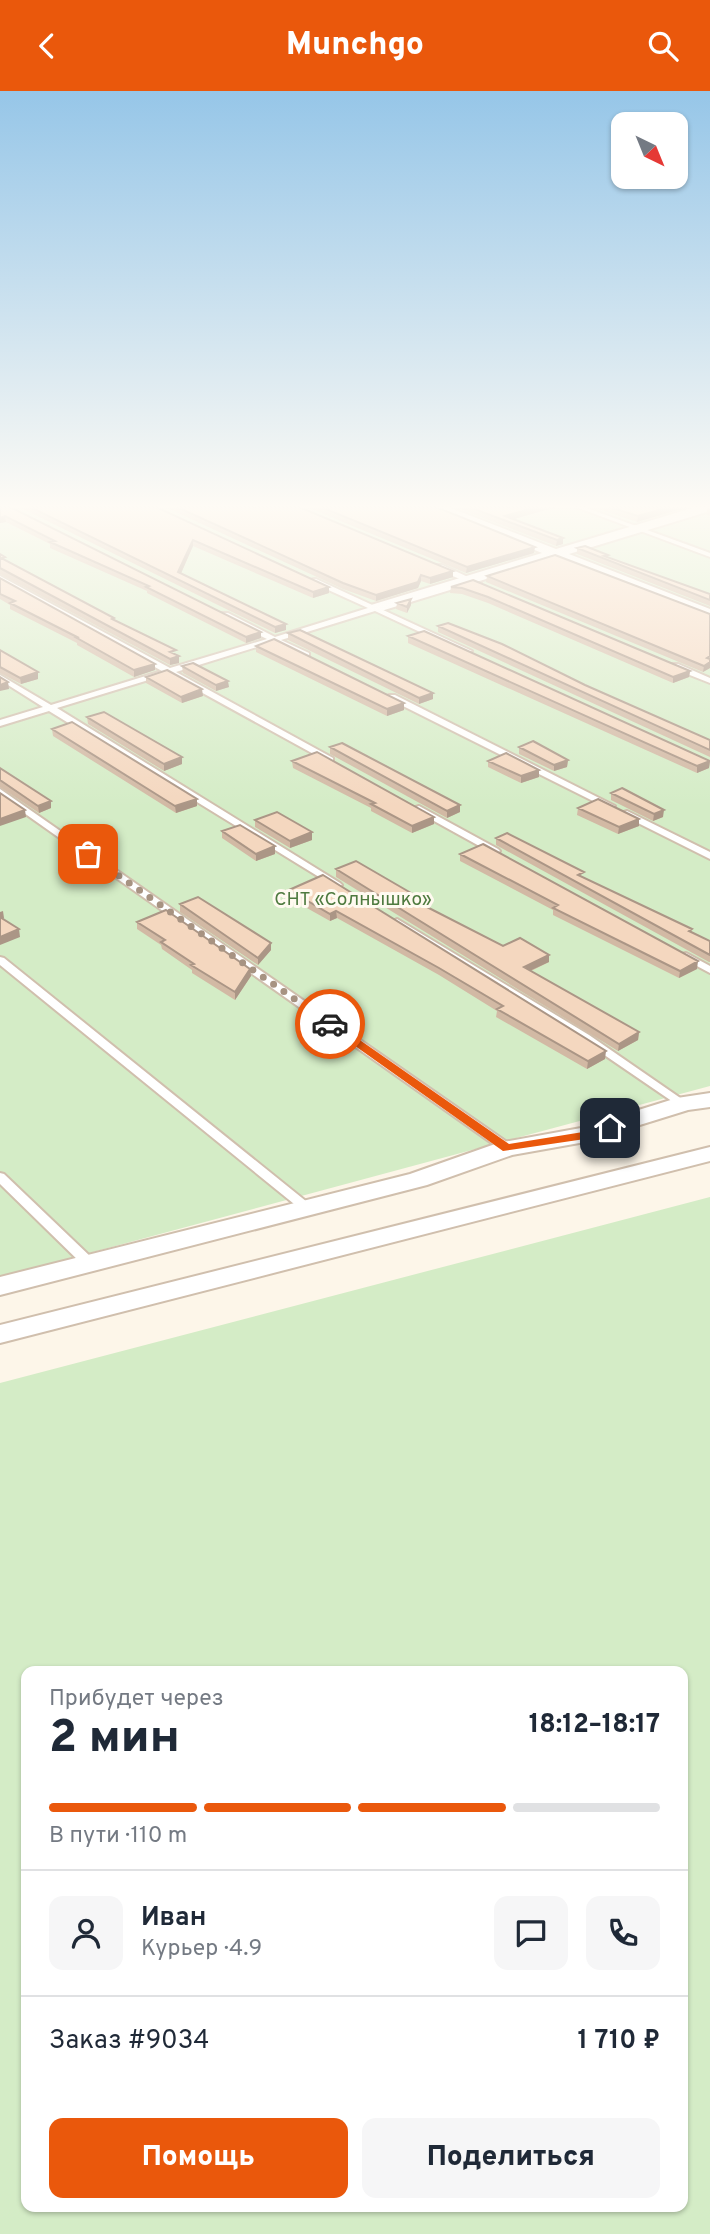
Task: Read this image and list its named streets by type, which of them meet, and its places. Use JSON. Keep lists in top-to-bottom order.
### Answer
{
  "parks": ["СНТ «Солнышко»"],
  "north": "bottom right",
  "page": {
    "header": "Munchgo",
    "heading": ["2 мин", "Прибудет через", "18:12–18:17"],
    "panel": [
      "Иван",
      "Курьер · 4.9",
      "Заказ #9034",
      "1 710 ₽"
    ],
    "bar": "В пути · 110 m",
    "buttons": ["Помощь", "Поделиться"]
  }
}
